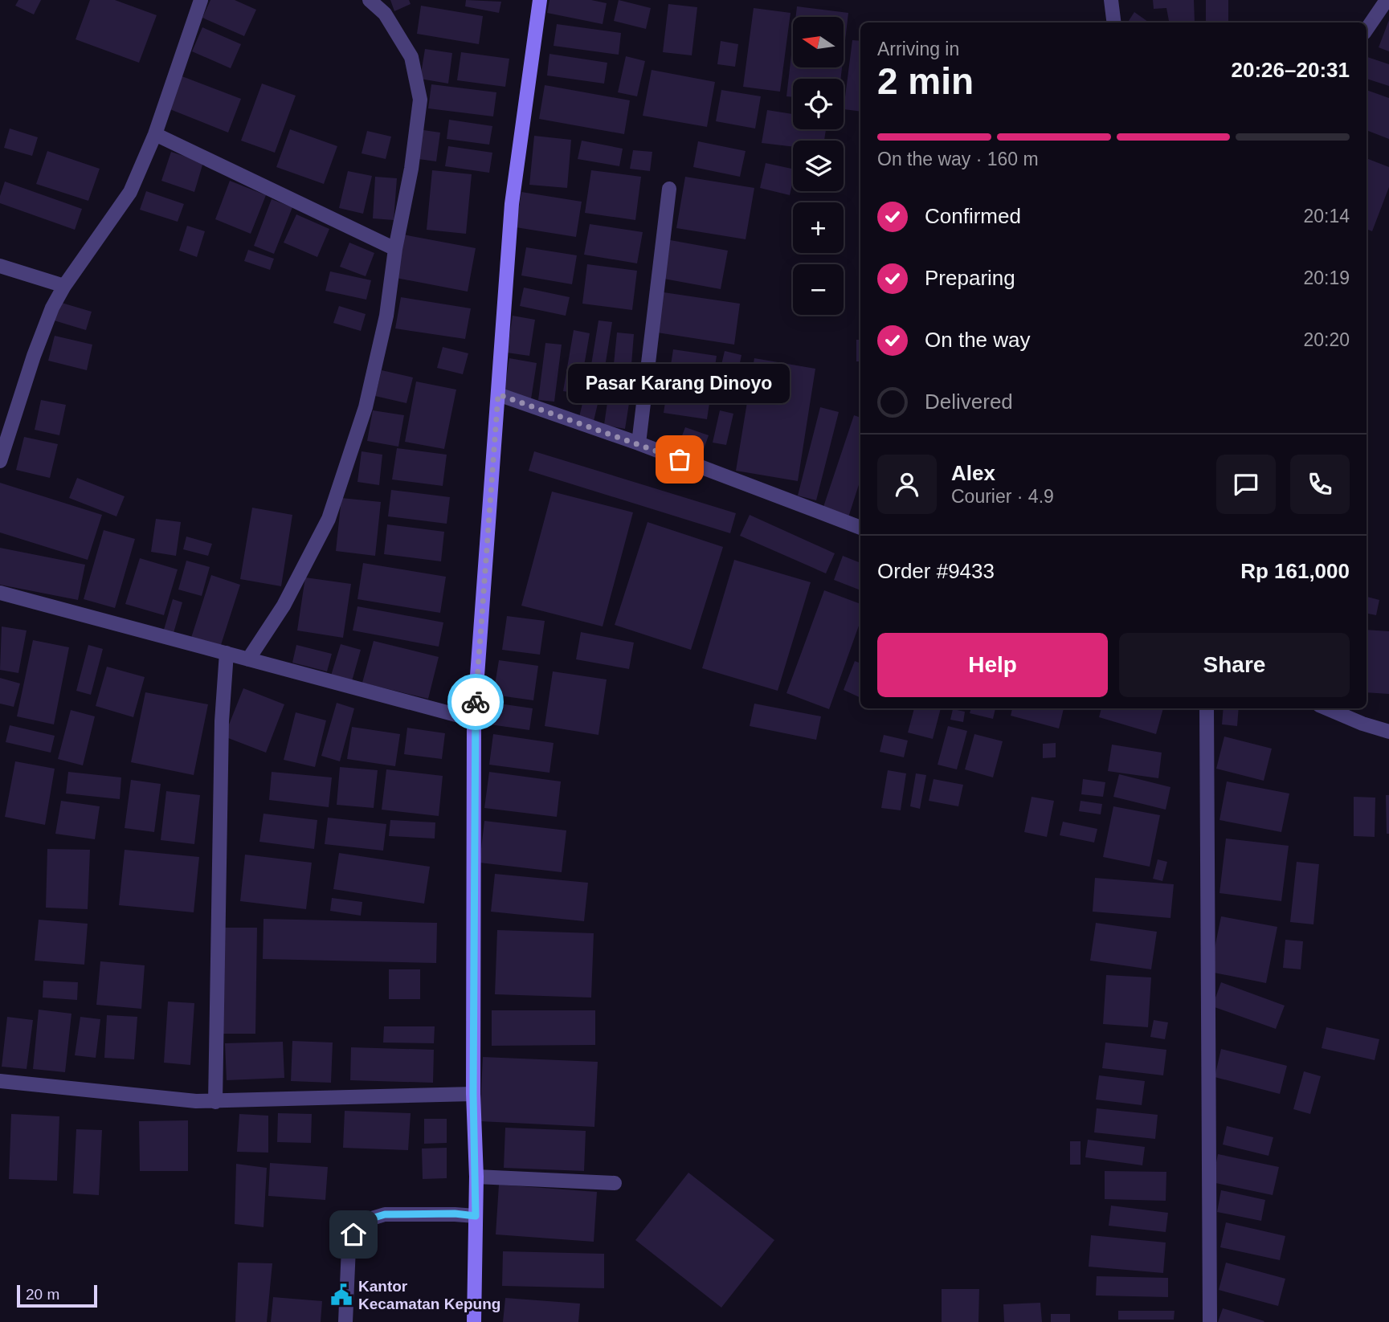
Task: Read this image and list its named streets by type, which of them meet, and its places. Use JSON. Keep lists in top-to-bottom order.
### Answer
{
  "places": {
    "other": ["Pasar Karang Dinoyo"],
    "public building": ["Kantor Kecamatan Kepung"]
  },
  "scale_bar": "20 m",
  "north": "left",
  "page": {
    "map_buttons": ["+", "−"],
    "heading": ["2 min", "Arriving in", "20:26–20:31"],
    "panel": [
      "Alex",
      "Courier · 4.9",
      "Order #9433",
      "Rp 161,000"
    ],
    "bar": "On the way · 160 m",
    "list": [
      ["Confirmed", "20:14"],
      ["Preparing", "20:19"],
      ["On the way", "20:20"],
      "Delivered"
    ],
    "bubble": "Pasar Karang Dinoyo",
    "buttons": ["Help", "Share"],
    "scale": "20 m"
  }
}
